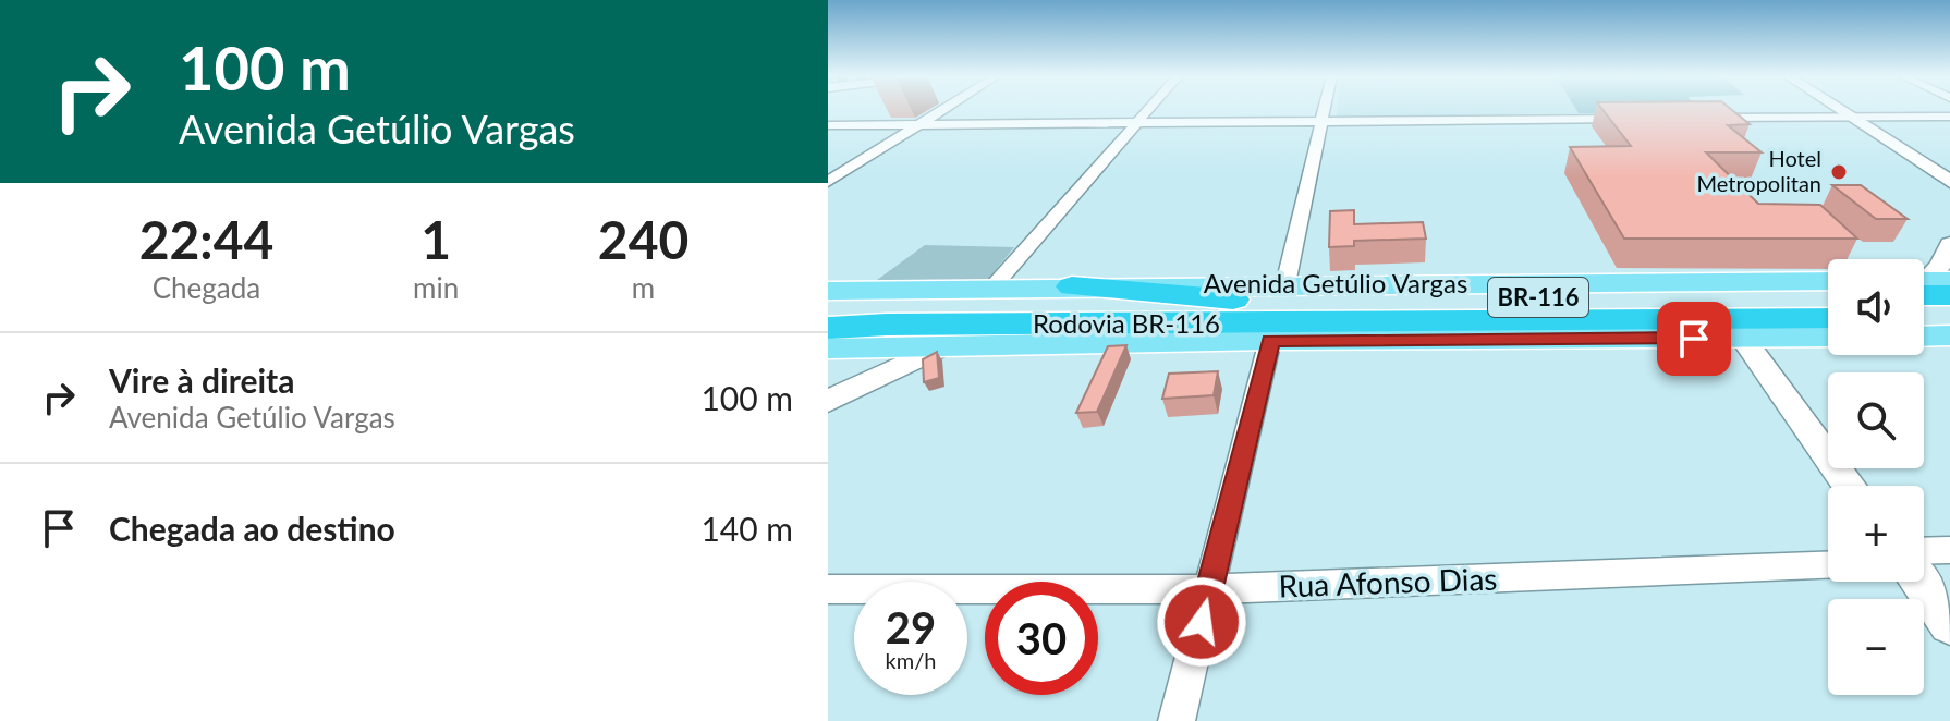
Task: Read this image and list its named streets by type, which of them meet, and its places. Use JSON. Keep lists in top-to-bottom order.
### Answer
{
  "streets": {
    "highway": ["BR-116", "Rodovia BR-116"],
    "main road": ["Avenida Getúlio Vargas"],
    "street": ["Rua Afonso Dias"]
  },
  "crossings": [
    ["Avenida Getúlio Vargas", "BR-116"],
    ["BR-116", "Rodovia BR-116"]
  ],
  "places": ["Hotel Metropolitan"],
  "page": {
    "turn": ["100 m", "Avenida Getúlio Vargas"],
    "eta": [
      "22:44",
      "Chegada",
      "1",
      "min",
      "240",
      "m"
    ],
    "map_buttons": ["+", "−"],
    "list": [
      {
        "name": "Vire à direita",
        "note": "Avenida Getúlio Vargas",
        "value": "100 m"
      },
      {
        "name": "Chegada ao destino",
        "value": "140 m"
      }
    ],
    "speed": "29 km/h",
    "limit": "30"
  }
}
